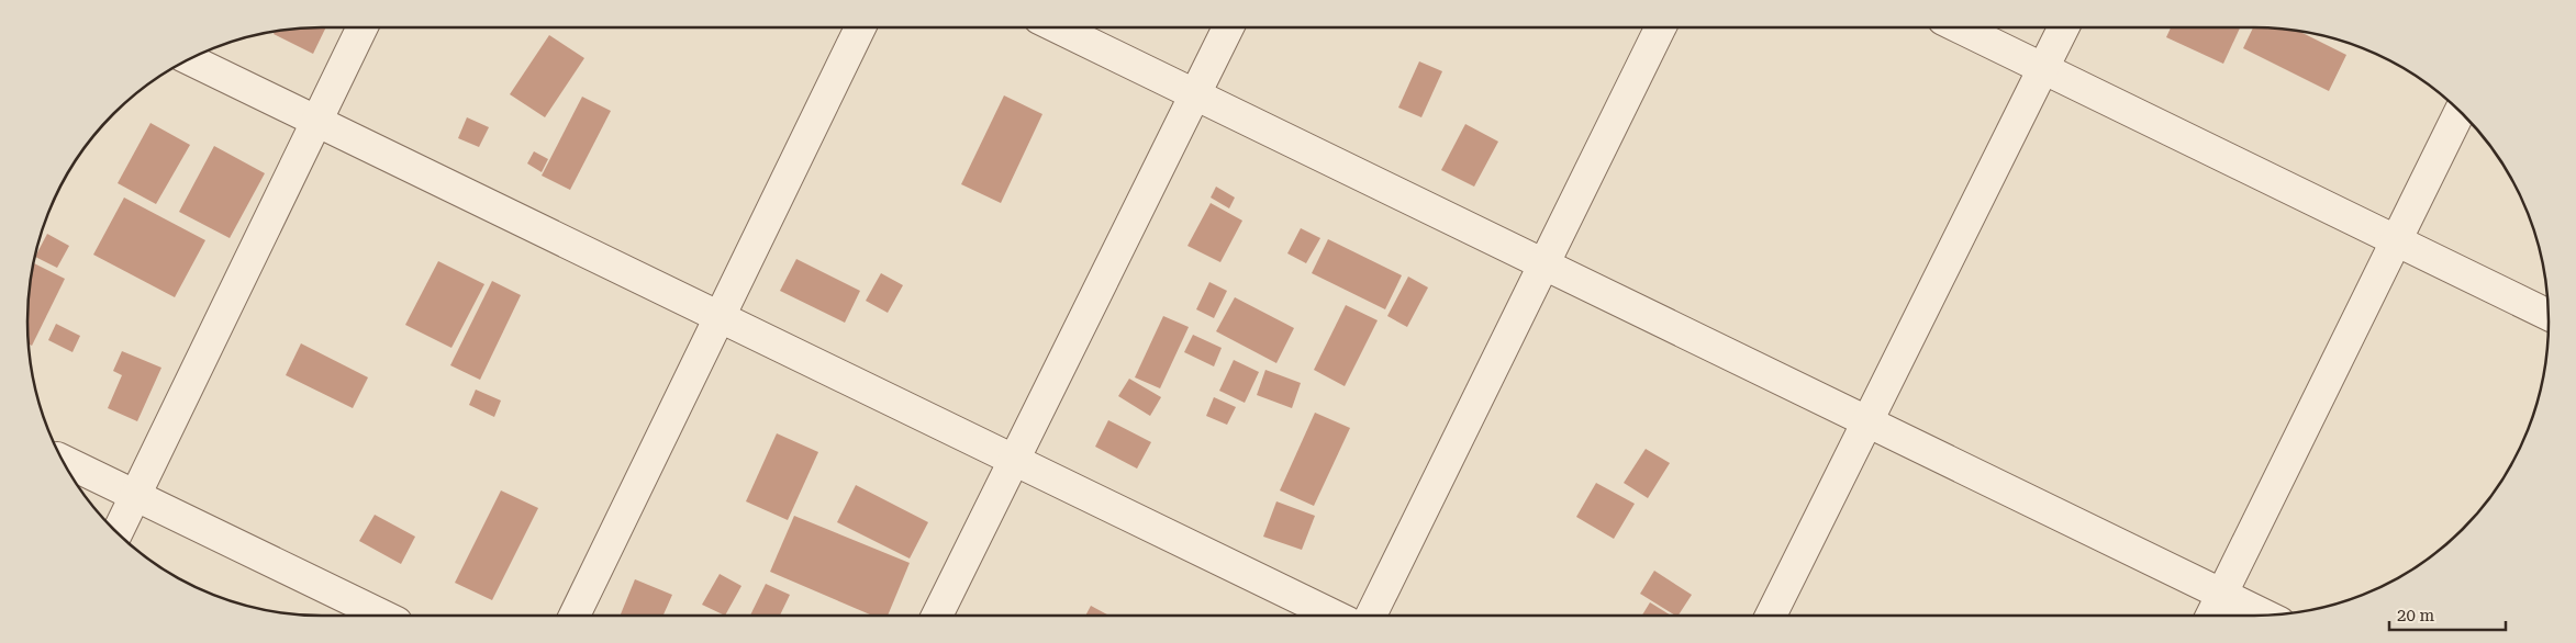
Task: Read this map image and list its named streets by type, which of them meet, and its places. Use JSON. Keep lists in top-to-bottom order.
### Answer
{
  "scale_bar": "20 m"
}
